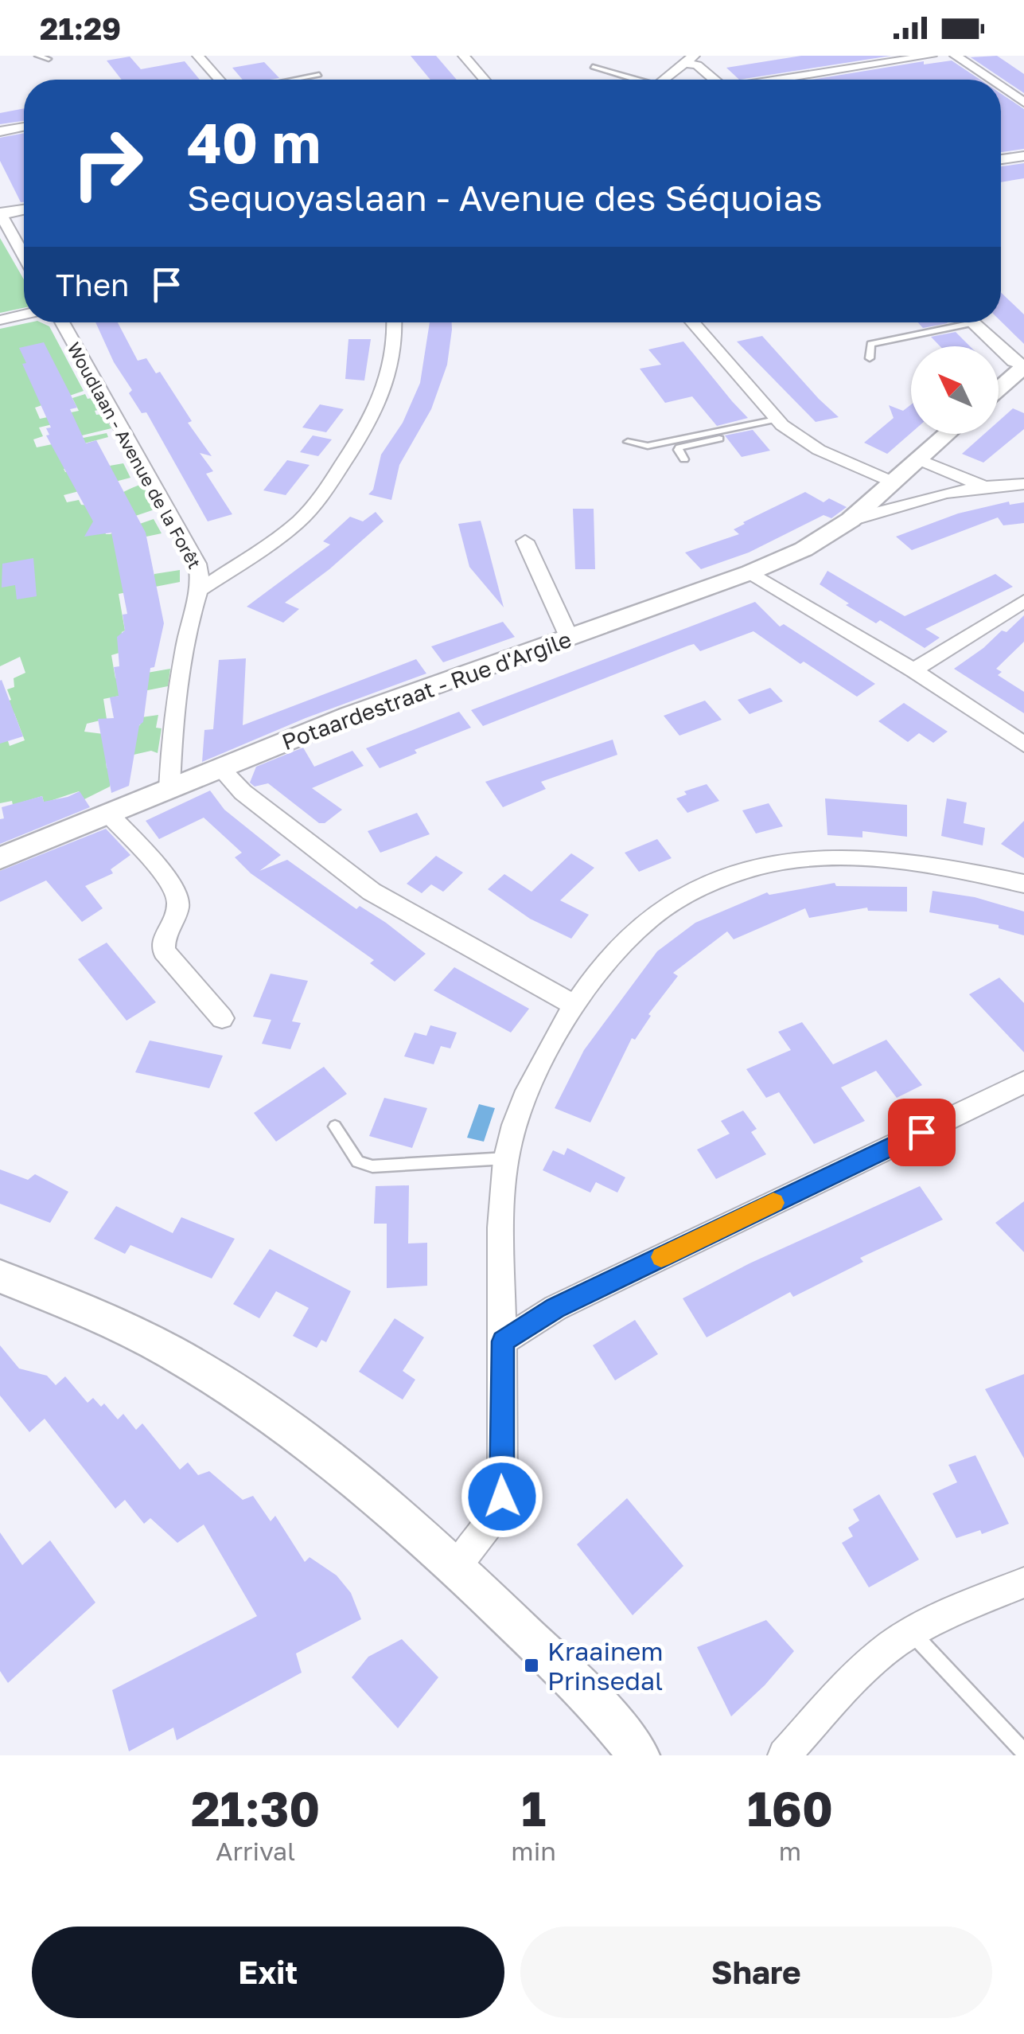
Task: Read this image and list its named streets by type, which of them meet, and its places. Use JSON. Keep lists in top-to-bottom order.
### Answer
{
  "streets": {
    "street": ["Woudlaan - Avenue de la Forêt", "Potaardestraat - Rue d'Argile"]
  },
  "crossings": [
    ["Woudlaan - Avenue de la Forêt", "Potaardestraat - Rue d'Argile"]
  ],
  "places": {
    "transit": ["Kraainem Prinsedal"]
  },
  "north": "top left",
  "page": {
    "status": "21:29",
    "turn": ["40 m", "Sequoyaslaan - Avenue des Séquoias"],
    "then": "Then",
    "eta": [
      "21:30",
      "Arrival",
      "1",
      "min",
      "160",
      "m"
    ],
    "buttons": ["Exit", "Share"]
  }
}
